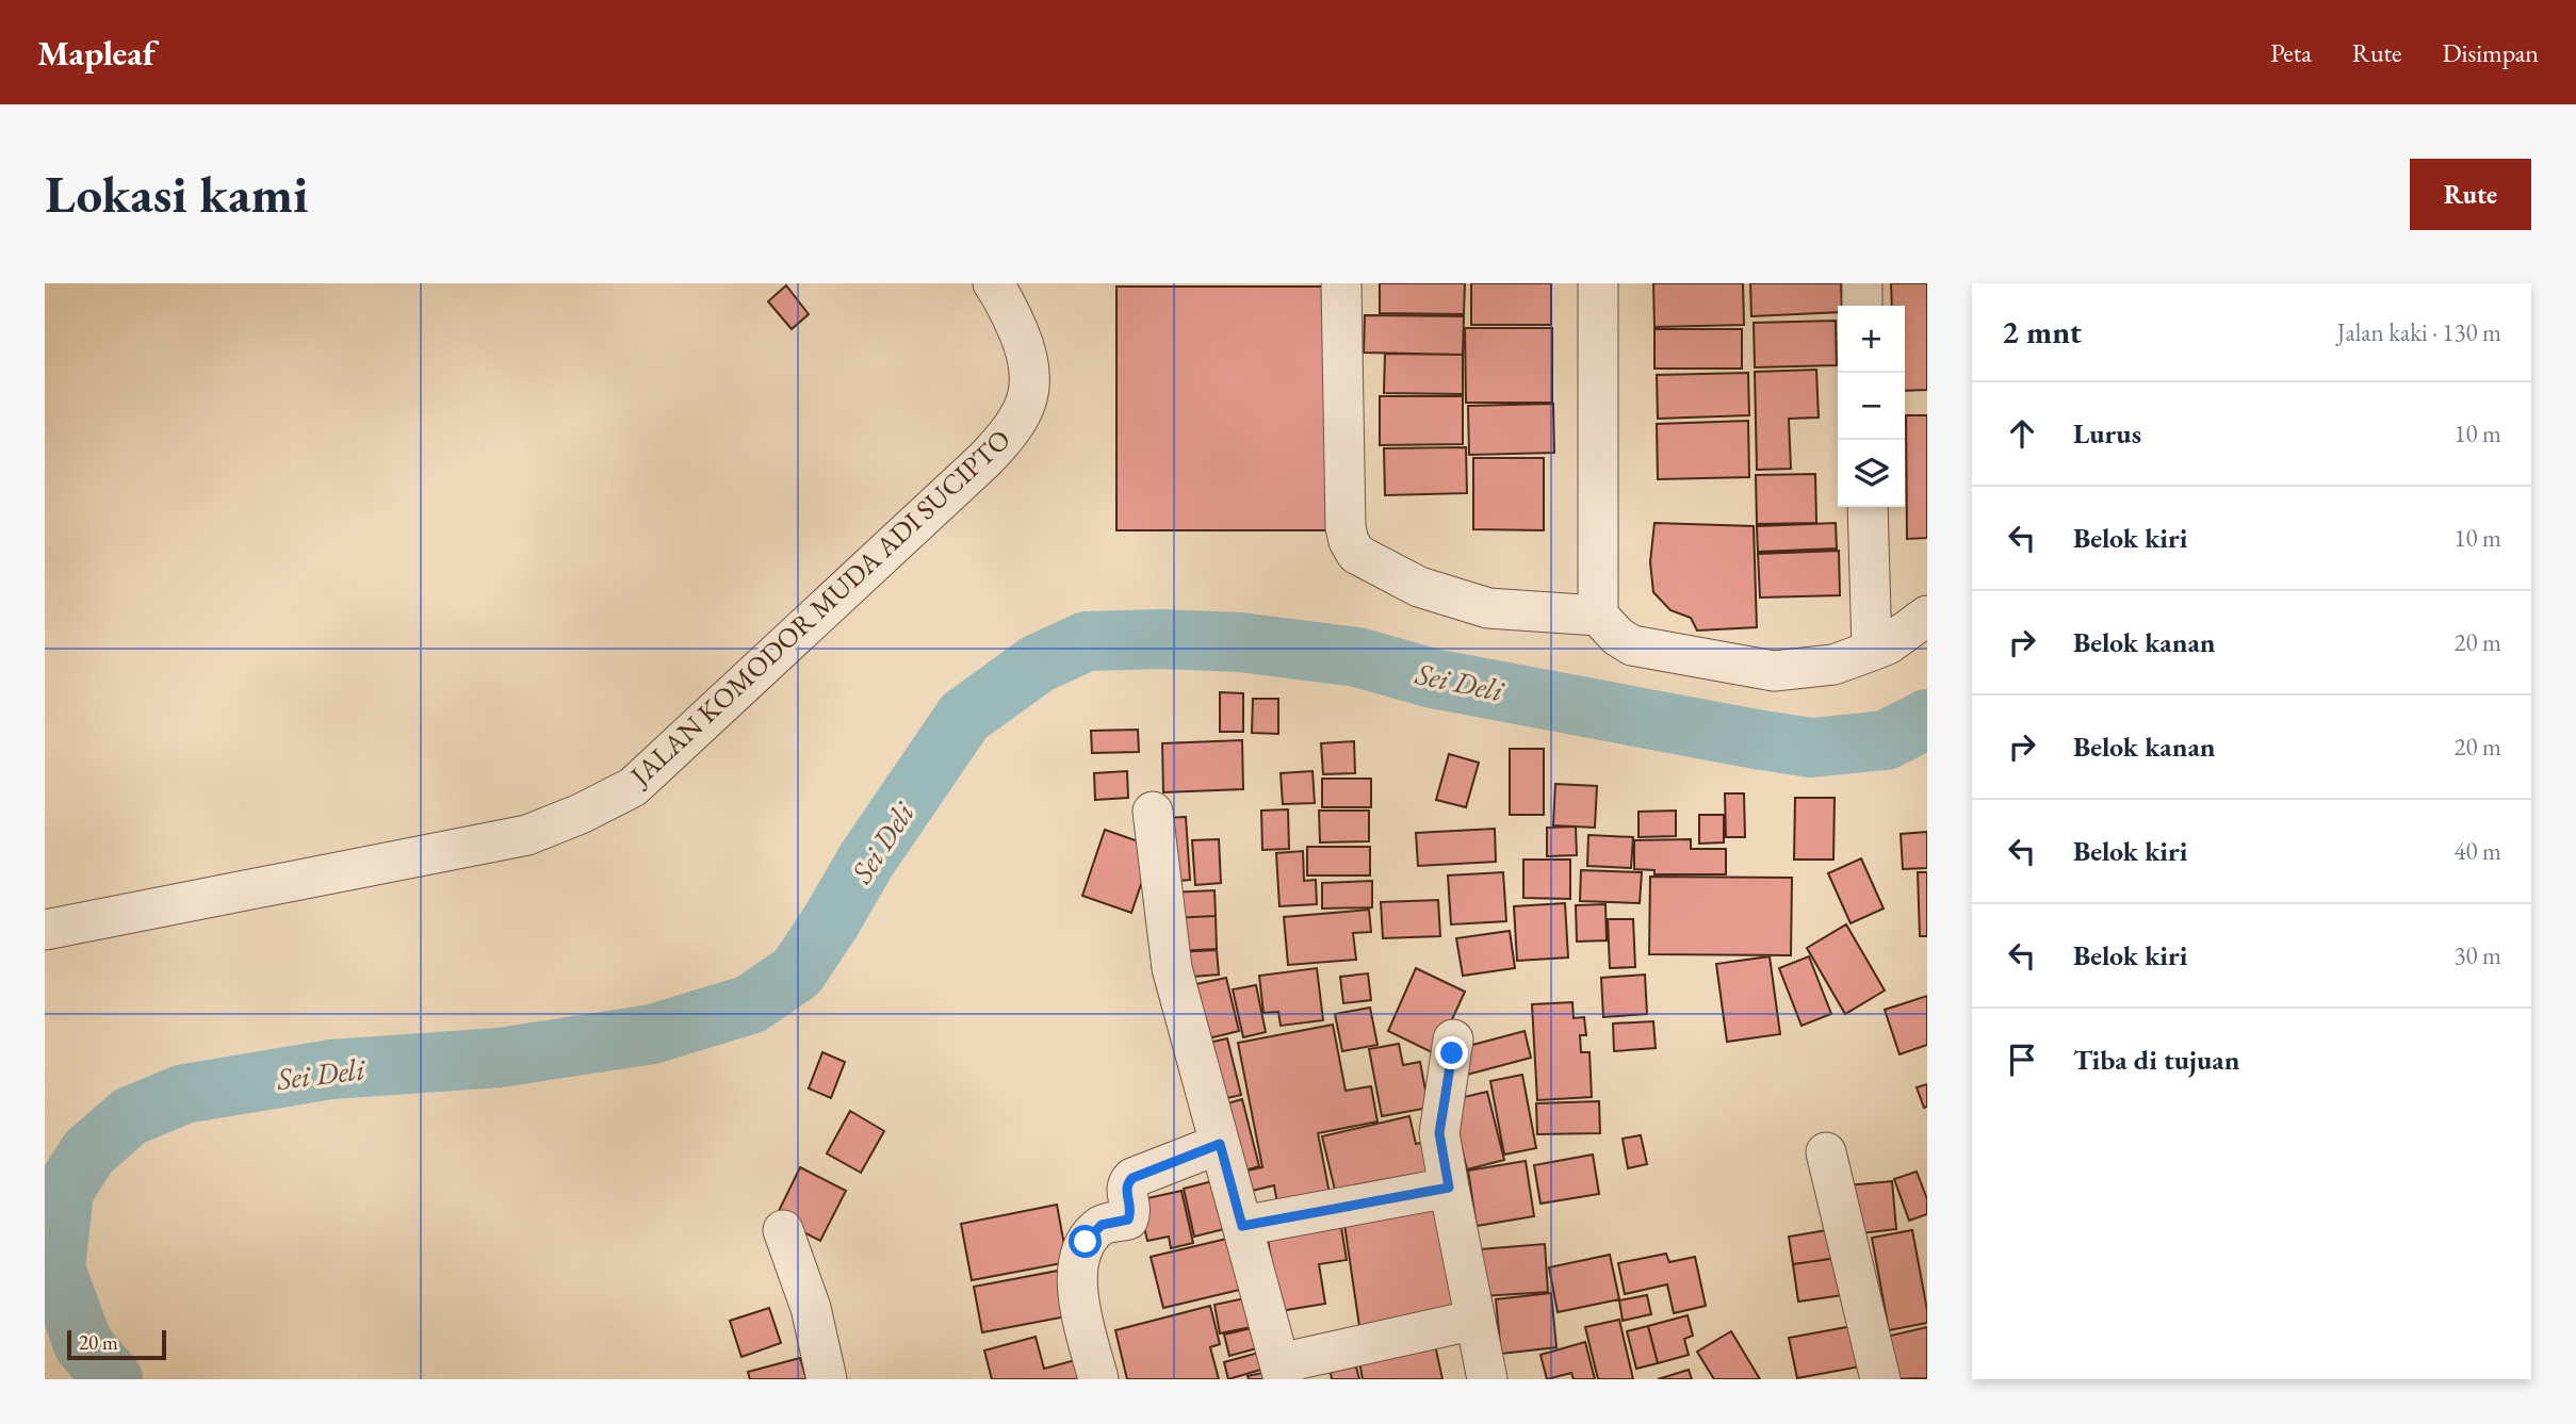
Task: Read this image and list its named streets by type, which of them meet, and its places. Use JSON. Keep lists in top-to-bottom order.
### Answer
{
  "streets": {
    "street": ["JALAN KOMODOR MUDA ADI SUCIPTO"]
  },
  "water": ["Sei Deli"],
  "scale_bar": "20 m",
  "page": {
    "header": "Mapleaf",
    "nav": ["Peta", "Rute", "Disimpan"],
    "buttons": "Rute",
    "title": "Lokasi kami",
    "heading": ["2 mnt", "Jalan kaki · 130 m"],
    "map_buttons": ["+", "−"],
    "list": [
      ["Lurus", "10 m"],
      ["Belok kiri", "10 m"],
      ["Belok kanan", "20 m"],
      ["Belok kanan", "20 m"],
      ["Belok kiri", "40 m"],
      ["Belok kiri", "30 m"],
      "Tiba di tujuan"
    ],
    "scale": "20 m"
  }
}
